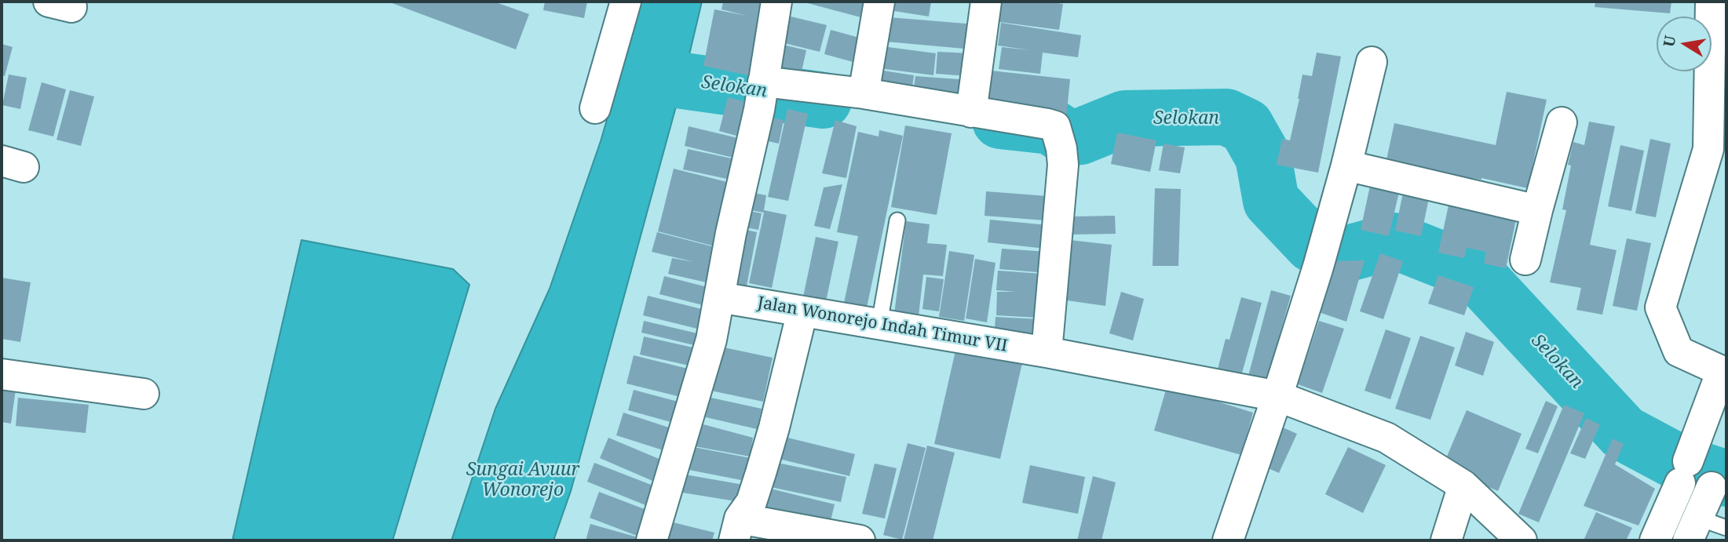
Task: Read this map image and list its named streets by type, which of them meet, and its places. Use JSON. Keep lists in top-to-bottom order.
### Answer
{
  "streets": {
    "street": ["Jalan Wonorejo Indah Timur VII"]
  },
  "water": ["Selokan", "Sungai Avuur Wonorejo"],
  "north": "left"
}
